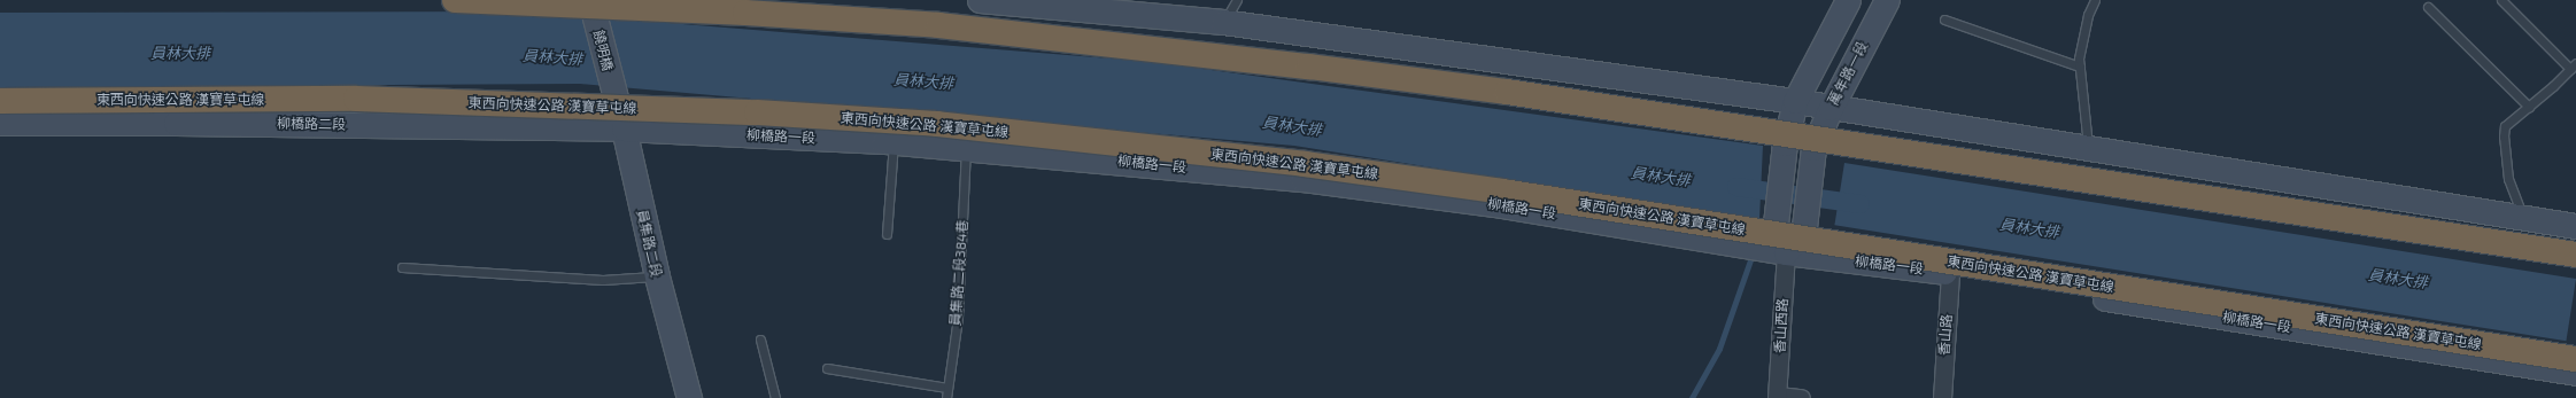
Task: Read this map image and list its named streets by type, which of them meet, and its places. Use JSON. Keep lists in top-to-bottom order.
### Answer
{
  "streets": {
    "highway": ["東西向快速公路 漢寶草屯線"],
    "main road": [
      "饒明橋",
      "萬年路一段",
      "柳橋路二段",
      "柳橋路一段",
      "員集路二段"
    ],
    "street": ["香山西路", "香山路"],
    "lane": ["員集路二段384巷"]
  },
  "crossings": [
    ["饒明橋", "員集路二段"],
    ["萬年路一段", "柳橋路一段"],
    ["萬年路一段", "香山西路"],
    ["柳橋路二段", "柳橋路一段"],
    ["柳橋路二段", "員集路二段"],
    ["柳橋路一段", "員集路二段"],
    ["柳橋路一段", "員集路二段384巷"],
    ["柳橋路一段", "香山西路"],
    ["柳橋路一段", "香山路"]
  ],
  "water": ["員林大排"]
}
